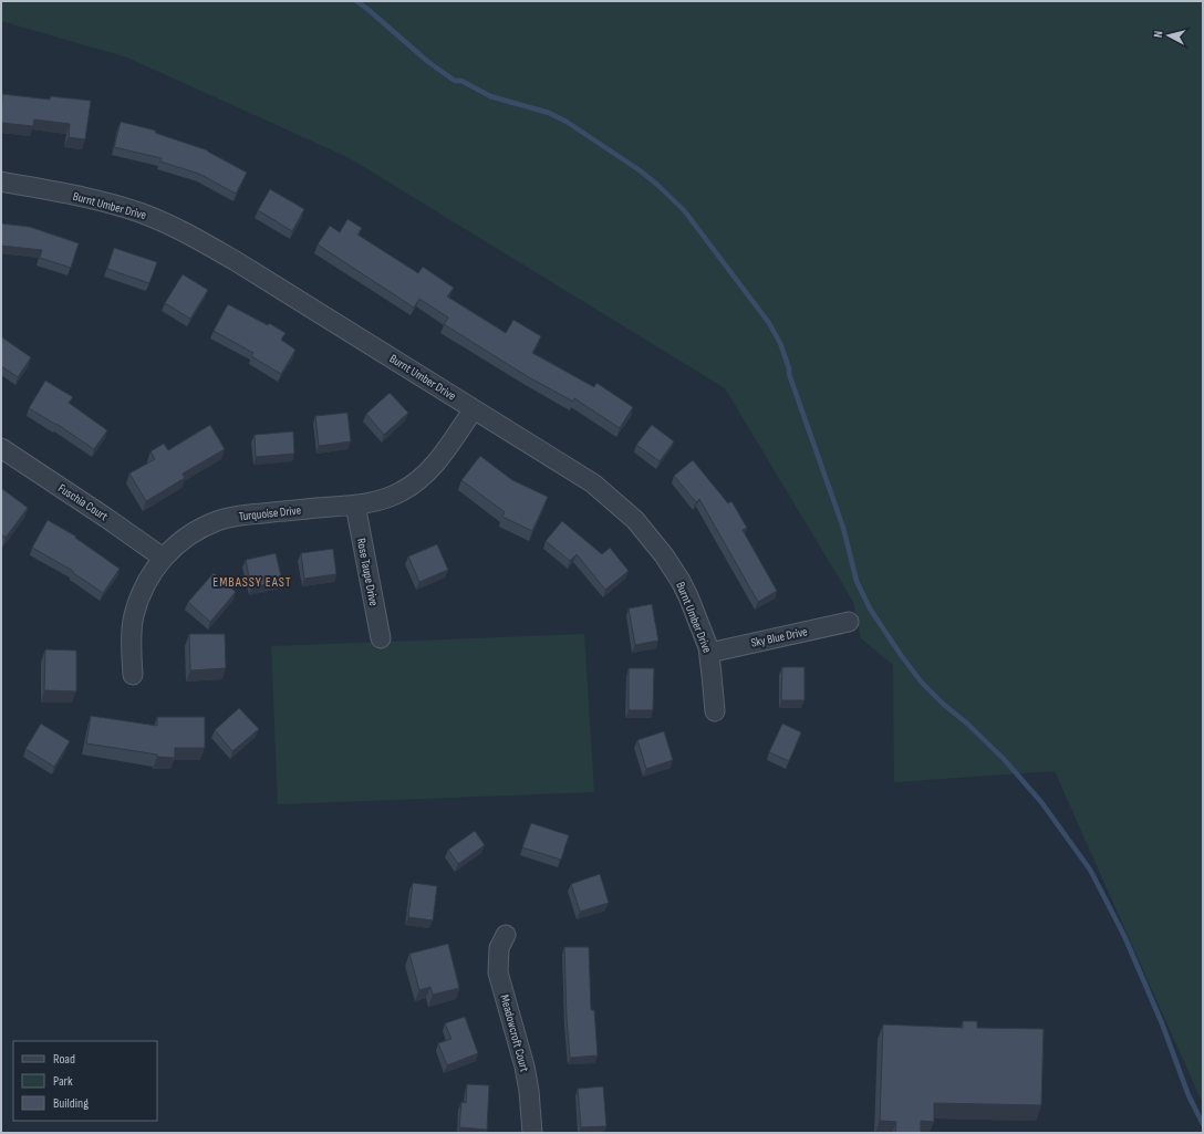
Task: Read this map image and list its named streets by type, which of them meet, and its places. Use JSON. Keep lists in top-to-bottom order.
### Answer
{
  "streets": {
    "street": [
      "Burnt Umber Drive",
      "Fuschia Court",
      "Turquoise Drive",
      "Rose Taupe Drive",
      "Sky Blue Drive",
      "Meadowcroft Court"
    ]
  },
  "crossings": [
    ["Burnt Umber Drive", "Turquoise Drive"],
    ["Burnt Umber Drive", "Sky Blue Drive"],
    ["Fuschia Court", "Turquoise Drive"],
    ["Turquoise Drive", "Rose Taupe Drive"]
  ],
  "districts": ["EMBASSY EAST"],
  "legend": ["Road", "Park", "Building"],
  "north": "left"
}
